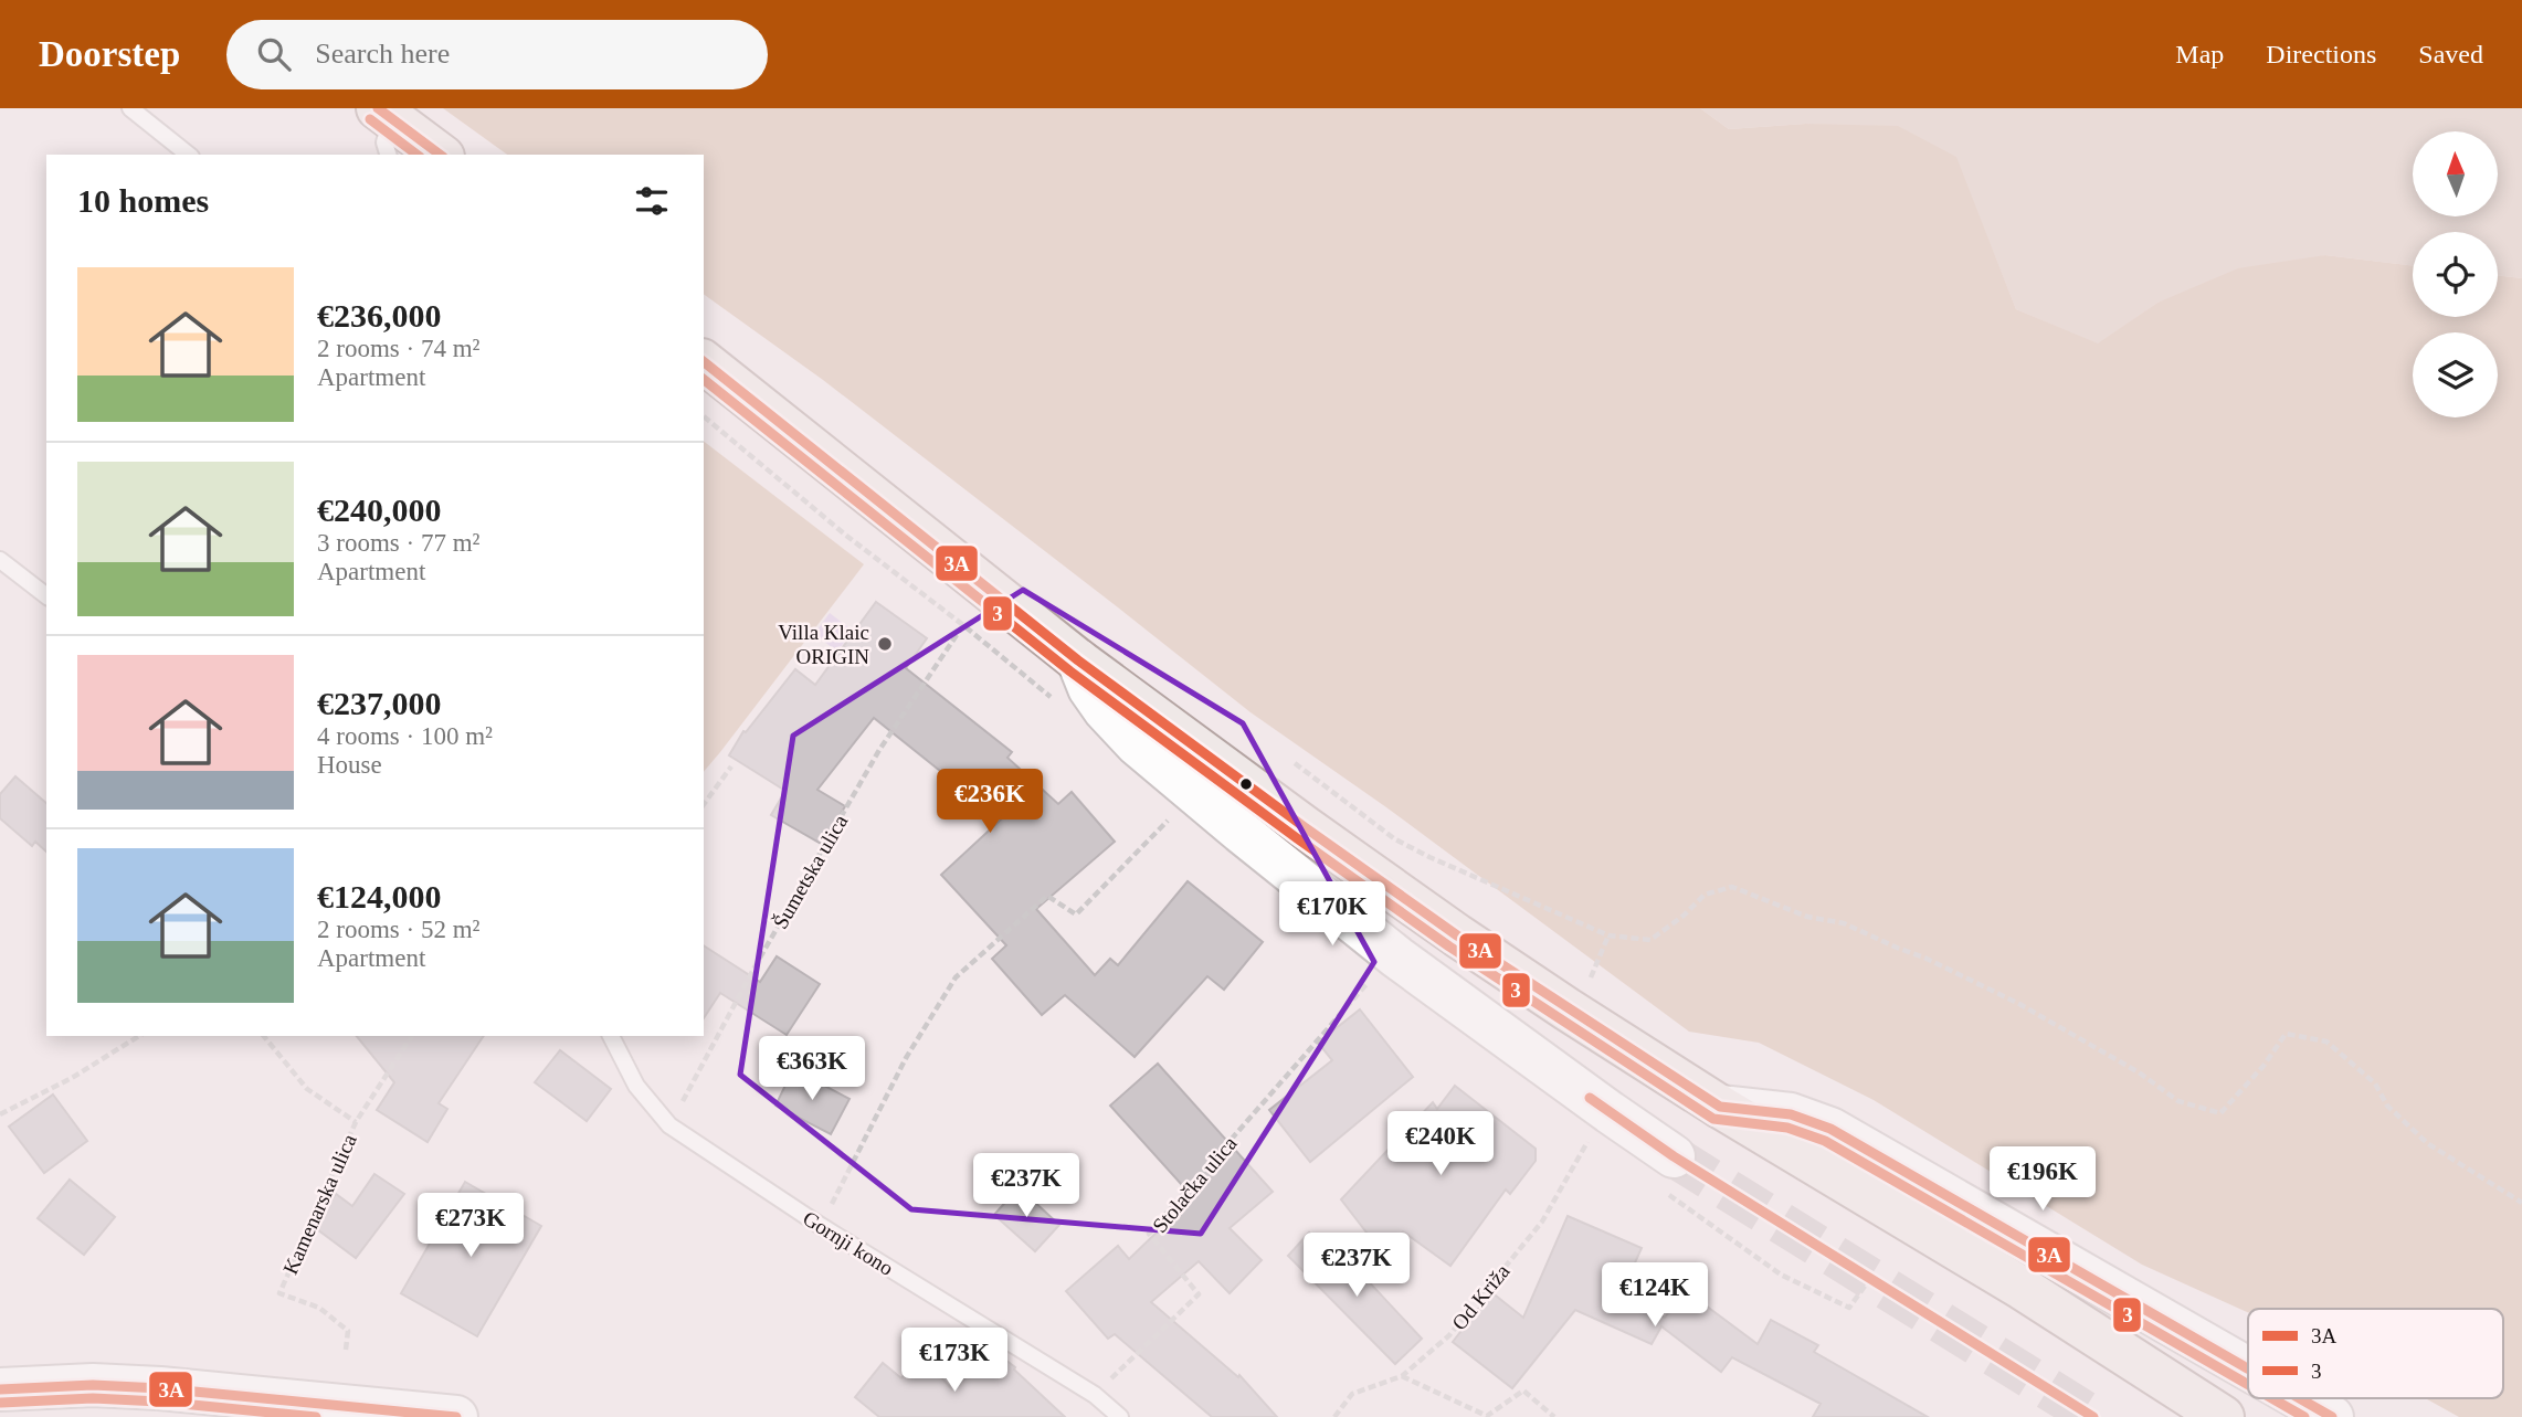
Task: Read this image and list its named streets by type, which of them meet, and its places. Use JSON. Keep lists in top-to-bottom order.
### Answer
{
  "streets": {
    "lane": ["Gornji kono"],
    "path": [
      "Šumetska ulica",
      "Stolačka ulica",
      "Kamenarska ulica",
      "Od Križa"
    ]
  },
  "crossings": [
    ["Šumetska ulica", "Gornji kono"],
    ["Stolačka ulica", "Gornji kono"]
  ],
  "places": ["Villa Klaic ORIGIN"],
  "lines": ["transit line 3A", "transit line 3"],
  "legend": ["3A", "3"],
  "north": "top",
  "page": {
    "header": "Doorstep",
    "search": "Search here",
    "nav": ["Map", "Directions", "Saved"],
    "heading": "10 homes",
    "list": [
      {
        "name": "€236,000",
        "note": "2 rooms · 74 m² · Apartment"
      },
      {
        "name": "€240,000",
        "note": "3 rooms · 77 m² · Apartment"
      },
      {
        "name": "€237,000",
        "note": "4 rooms · 100 m² · House"
      },
      {
        "name": "€124,000",
        "note": "2 rooms · 52 m² · Apartment"
      }
    ],
    "price": [
      "€236K",
      "€170K",
      "€363K",
      "€240K",
      "€196K",
      "€237K",
      "€273K",
      "€237K",
      "€124K",
      "€173K"
    ]
  }
}
